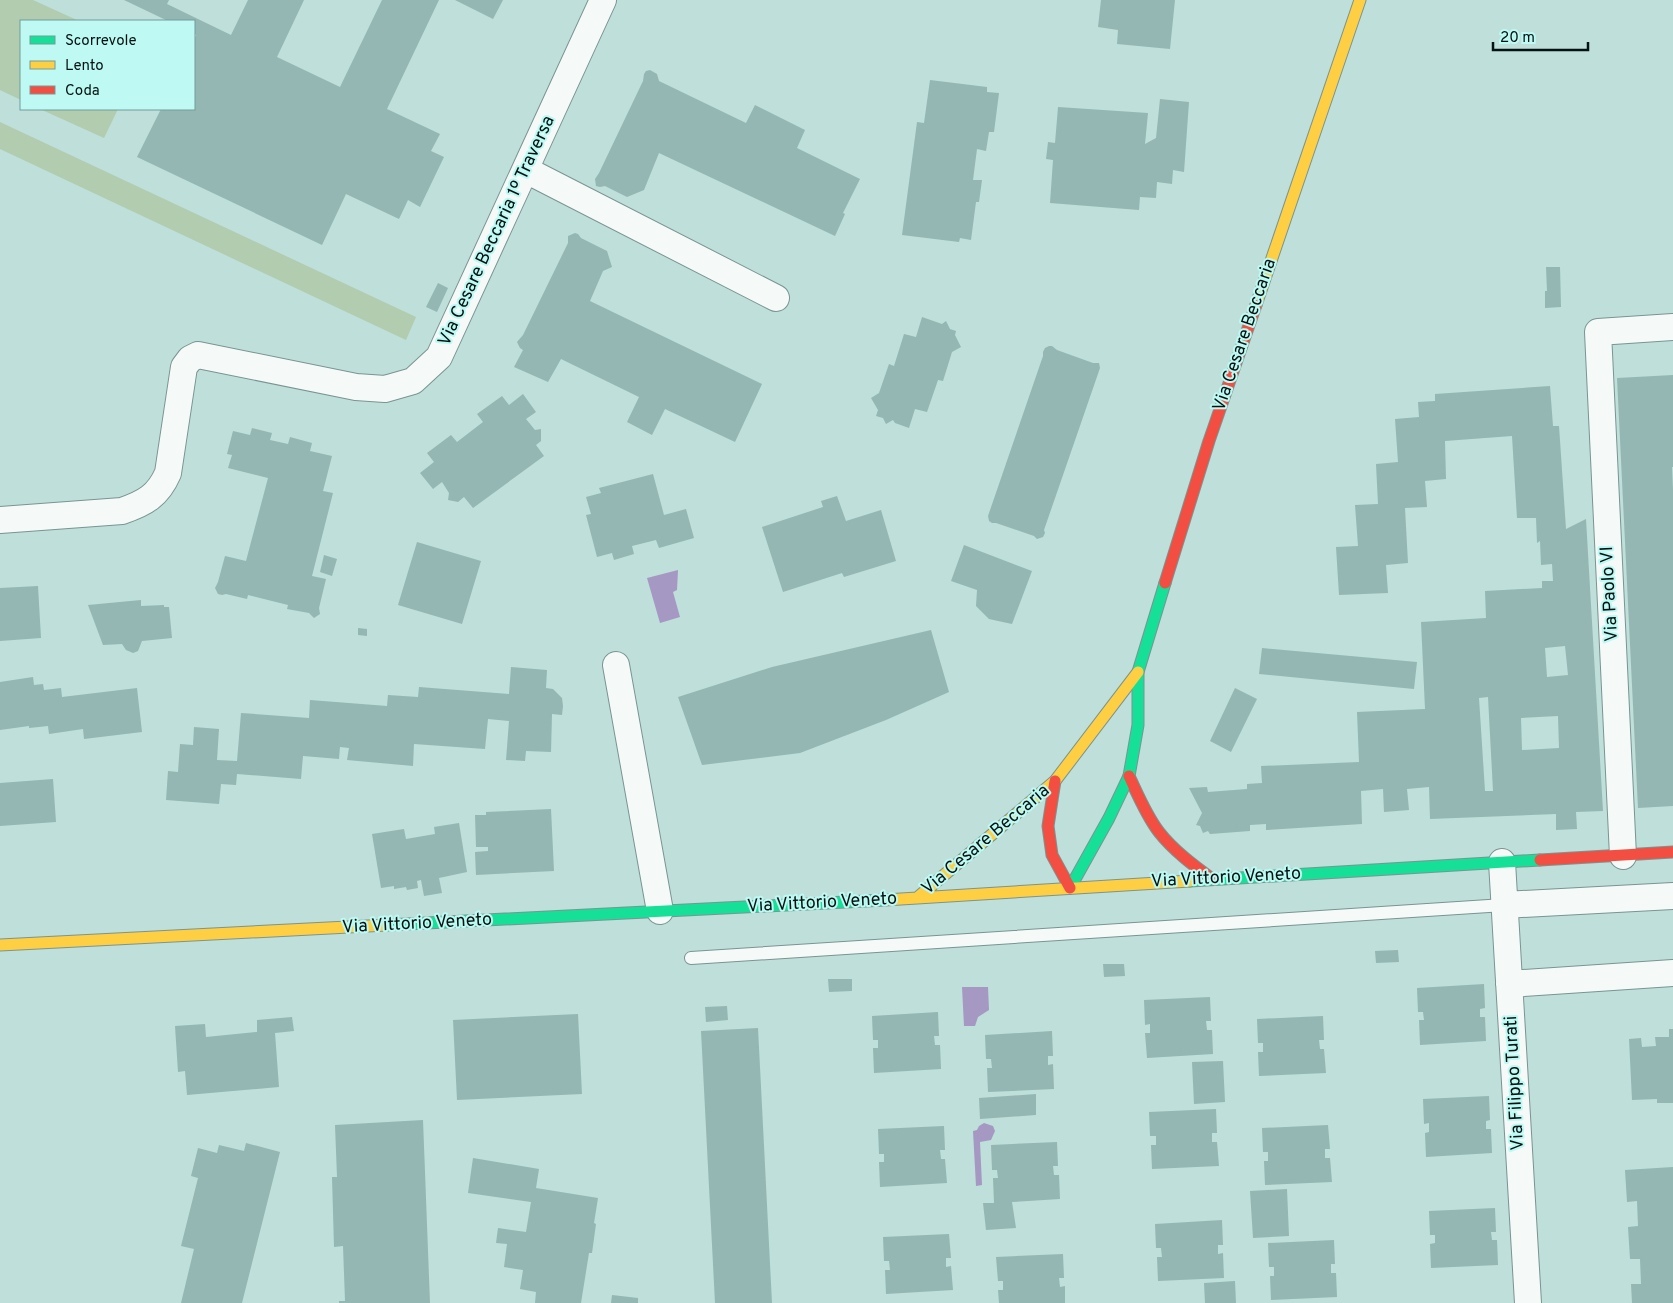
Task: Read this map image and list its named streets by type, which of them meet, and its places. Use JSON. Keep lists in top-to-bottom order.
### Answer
{
  "streets": {
    "street": [
      "Via Cesare Beccaria 1º Traversa",
      "Via Cesare Beccaria",
      "Via Paolo VI",
      "Via Vittorio Veneto",
      "Via Filippo Turati"
    ]
  },
  "crossings": [
    ["Via Cesare Beccaria", "Via Vittorio Veneto"],
    ["Via Paolo VI", "Via Vittorio Veneto"],
    ["Via Vittorio Veneto", "Via Filippo Turati"]
  ],
  "legend": ["Scorrevole", "Lento", "Coda"],
  "scale_bar": "20 m"
}
